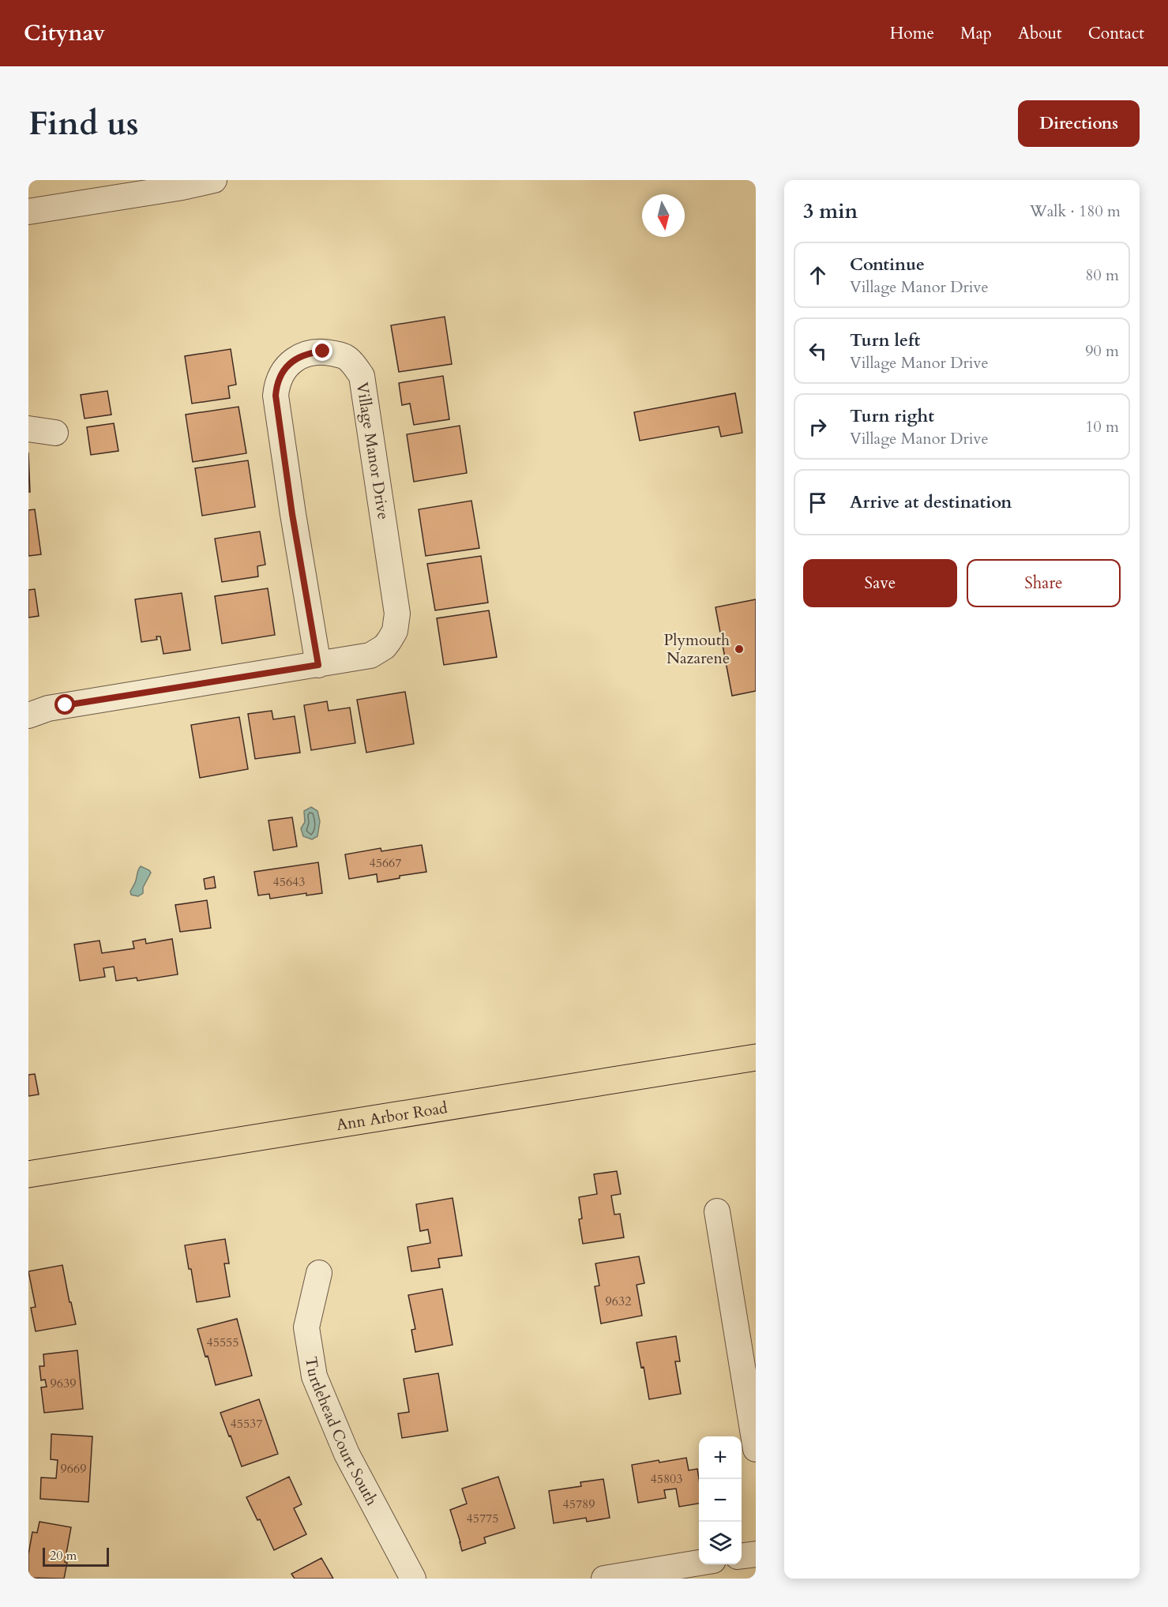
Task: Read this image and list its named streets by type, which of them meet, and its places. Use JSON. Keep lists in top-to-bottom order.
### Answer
{
  "streets": {
    "main road": ["Ann Arbor Road"],
    "street": ["Village Manor Drive", "Turtlehead Court South"]
  },
  "places": ["Plymouth Nazarene"],
  "house_numbers": [
    "45667",
    "45643",
    "9632",
    "45555",
    "9639",
    "45537",
    "9669",
    "45803",
    "45789",
    "45775"
  ],
  "scale_bar": "20 m",
  "north": "bottom",
  "page": {
    "header": "Citynav",
    "nav": [
      "Home",
      "Map",
      "About",
      "Contact"
    ],
    "buttons": [
      "Directions",
      ["Save", "Share"]
    ],
    "title": "Find us",
    "heading": ["3 min", "Walk · 180 m"],
    "list": [
      ["Continue", "Village Manor Drive", "80 m"],
      ["Turn left", "Village Manor Drive", "90 m"],
      ["Turn right", "Village Manor Drive", "10 m"],
      "Arrive at destination"
    ],
    "map_buttons": ["+", "−"],
    "scale": "20 m"
  }
}
